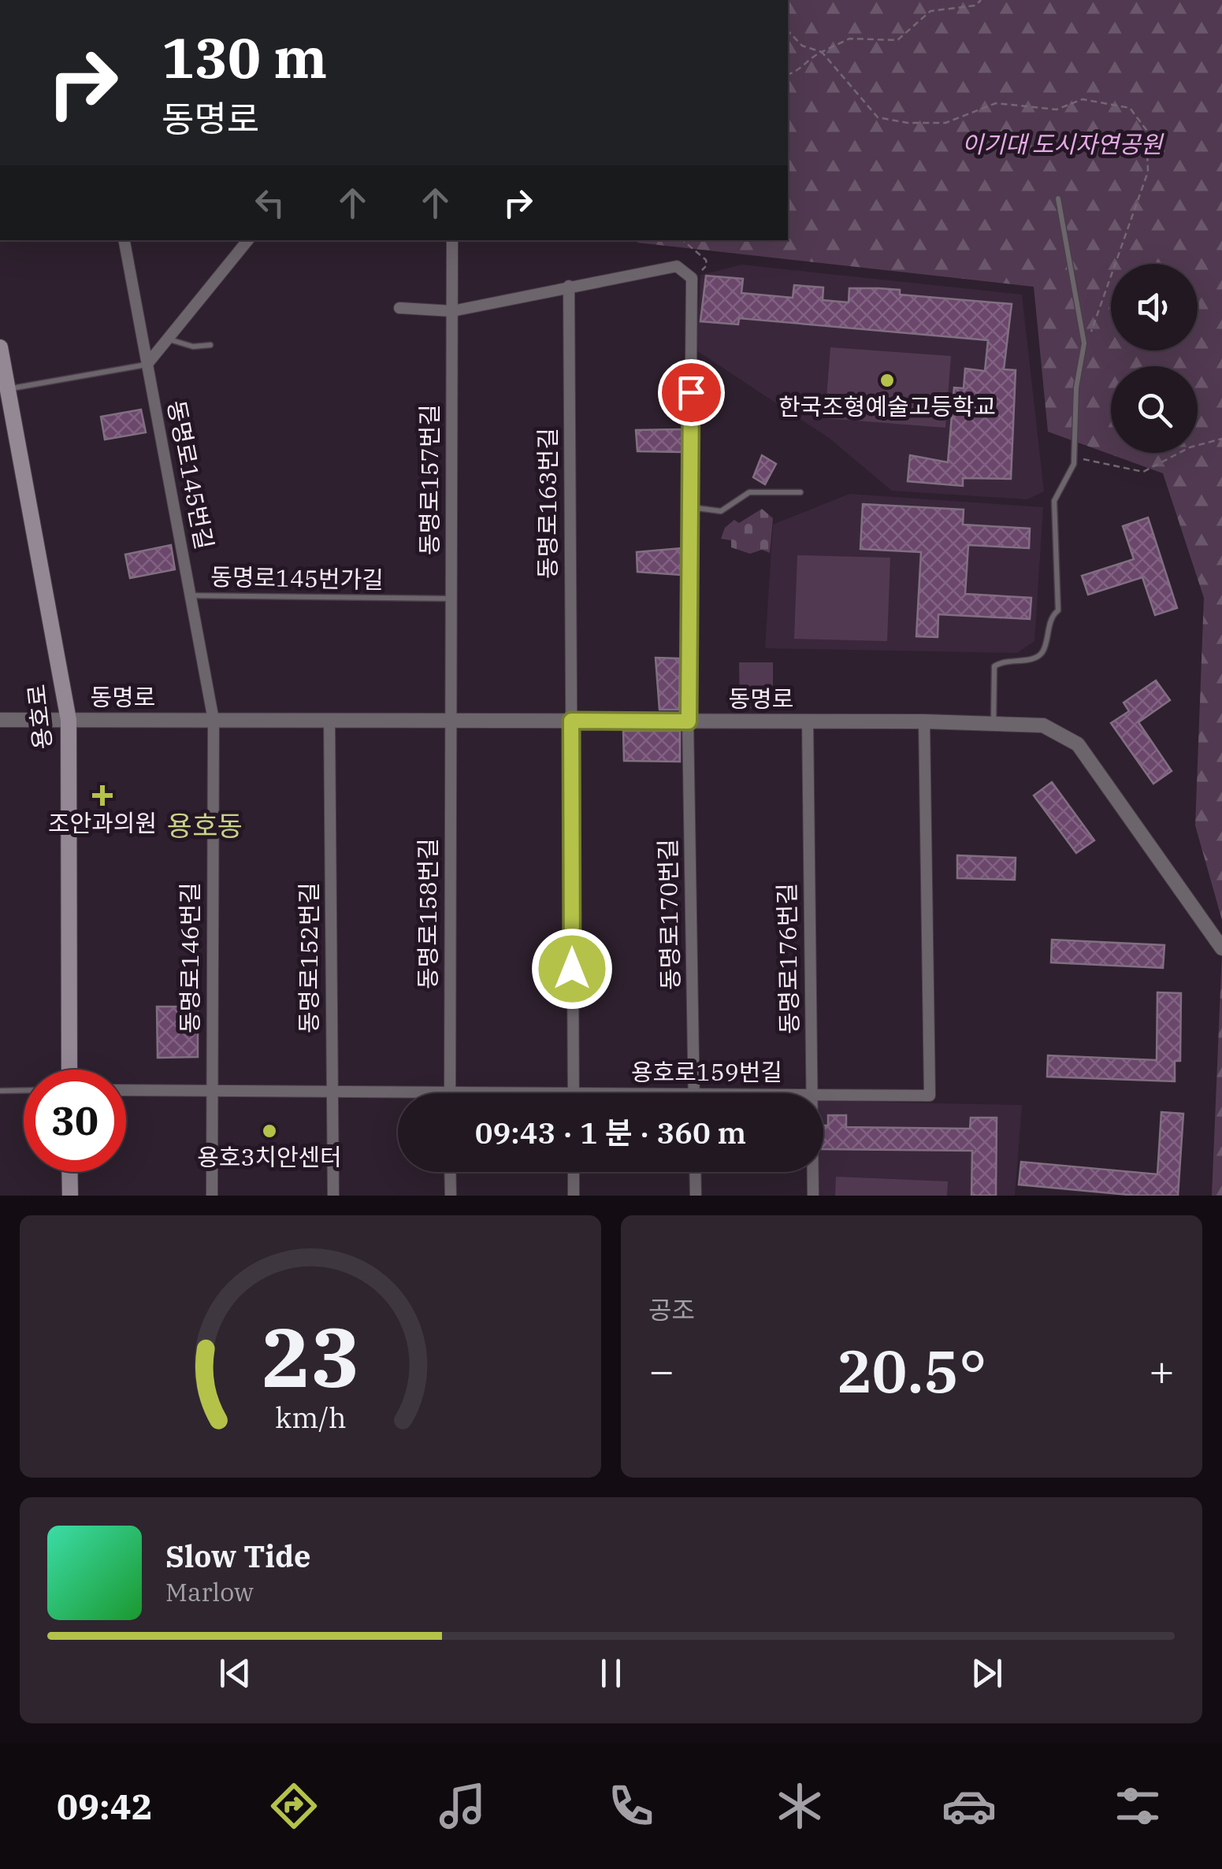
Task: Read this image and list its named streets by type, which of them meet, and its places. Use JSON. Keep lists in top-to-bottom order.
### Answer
{
  "streets": {
    "main road": ["용호로"],
    "street": [
      "동명로145번길",
      "동명로157번길",
      "동명로163번길",
      "동명로",
      "동명로158번길",
      "동명로170번길",
      "동명로146번길",
      "동명로152번길",
      "동명로176번길",
      "용호로159번길"
    ],
    "lane": ["동명로145번가길"]
  },
  "crossings": [
    ["동명로145번길", "동명로145번가길"],
    ["동명로145번길", "동명로"],
    ["동명로145번길", "동명로146번길"],
    ["동명로157번길", "동명로145번가길"],
    ["동명로157번길", "동명로"],
    ["동명로157번길", "동명로158번길"],
    ["동명로163번길", "동명로"],
    ["동명로163번길", "용호로159번길"],
    ["동명로", "용호로"],
    ["동명로", "동명로158번길"],
    ["동명로", "동명로170번길"],
    ["동명로", "동명로146번길"],
    ["동명로", "동명로152번길"],
    ["동명로", "동명로176번길"],
    ["동명로", "용호로159번길"],
    ["동명로158번길", "용호로159번길"],
    ["동명로146번길", "용호로159번길"],
    ["동명로152번길", "용호로159번길"]
  ],
  "districts": ["용호동"],
  "parks": ["이기대 도시자연공원"],
  "places": {
    "other": ["한국조형예술고등학교", "용호3치안센터"],
    "health": ["조안과의원"]
  },
  "page": {
    "turn": ["130 m", "동명로"],
    "limit": "30",
    "trip": "09:43 · 1 분 · 360 m",
    "tile": "공조",
    "heat": ["−", "20.5°", "+"],
    "song": ["Slow Tide", "Marlow"],
    "tabs": "09:42",
    "gauge": ["23", "km/h"]
  }
}
